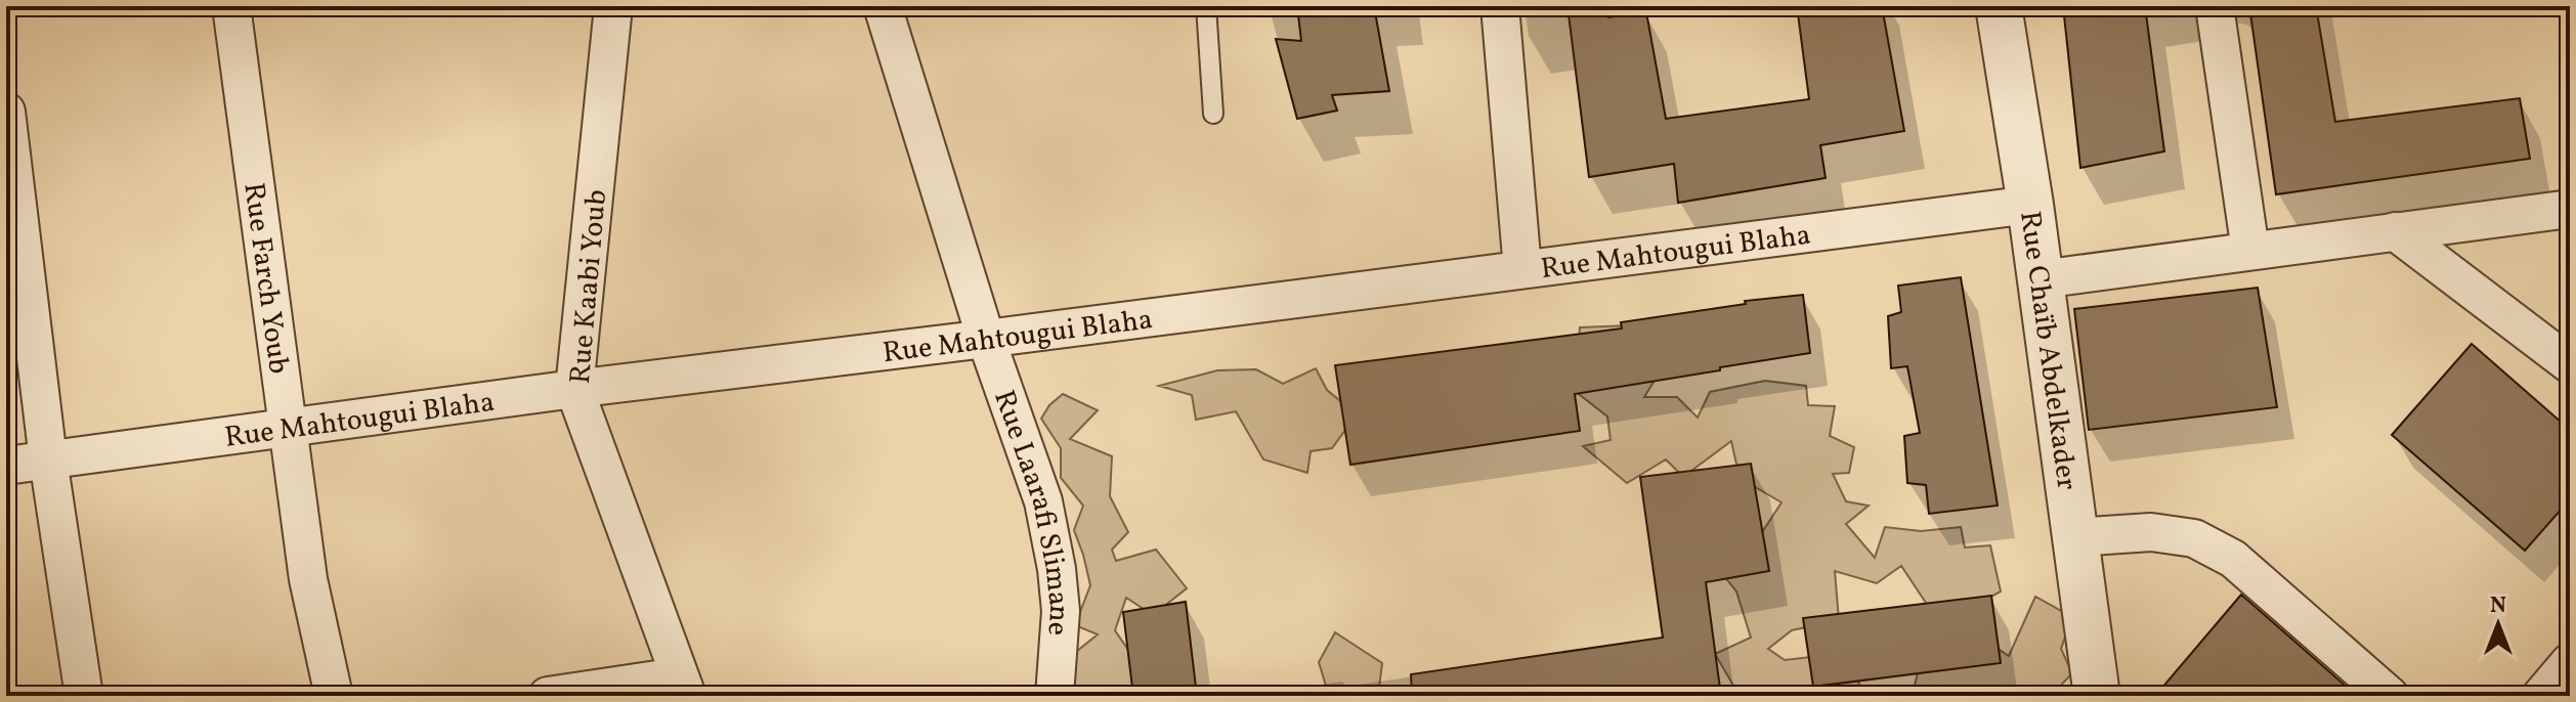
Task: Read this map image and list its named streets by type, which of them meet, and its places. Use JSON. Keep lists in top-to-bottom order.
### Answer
{
  "streets": {
    "street": [
      "Rue Mahtougui Blaha",
      "Rue Farch Youb",
      "Rue Kaabi Youb",
      "Rue Chaïb Abdelkader",
      "Rue Laarafi Slimane"
    ]
  },
  "crossings": [
    ["Rue Mahtougui Blaha", "Rue Farch Youb"],
    ["Rue Mahtougui Blaha", "Rue Kaabi Youb"],
    ["Rue Mahtougui Blaha", "Rue Chaïb Abdelkader"],
    ["Rue Mahtougui Blaha", "Rue Laarafi Slimane"]
  ],
  "north": "top"
}
